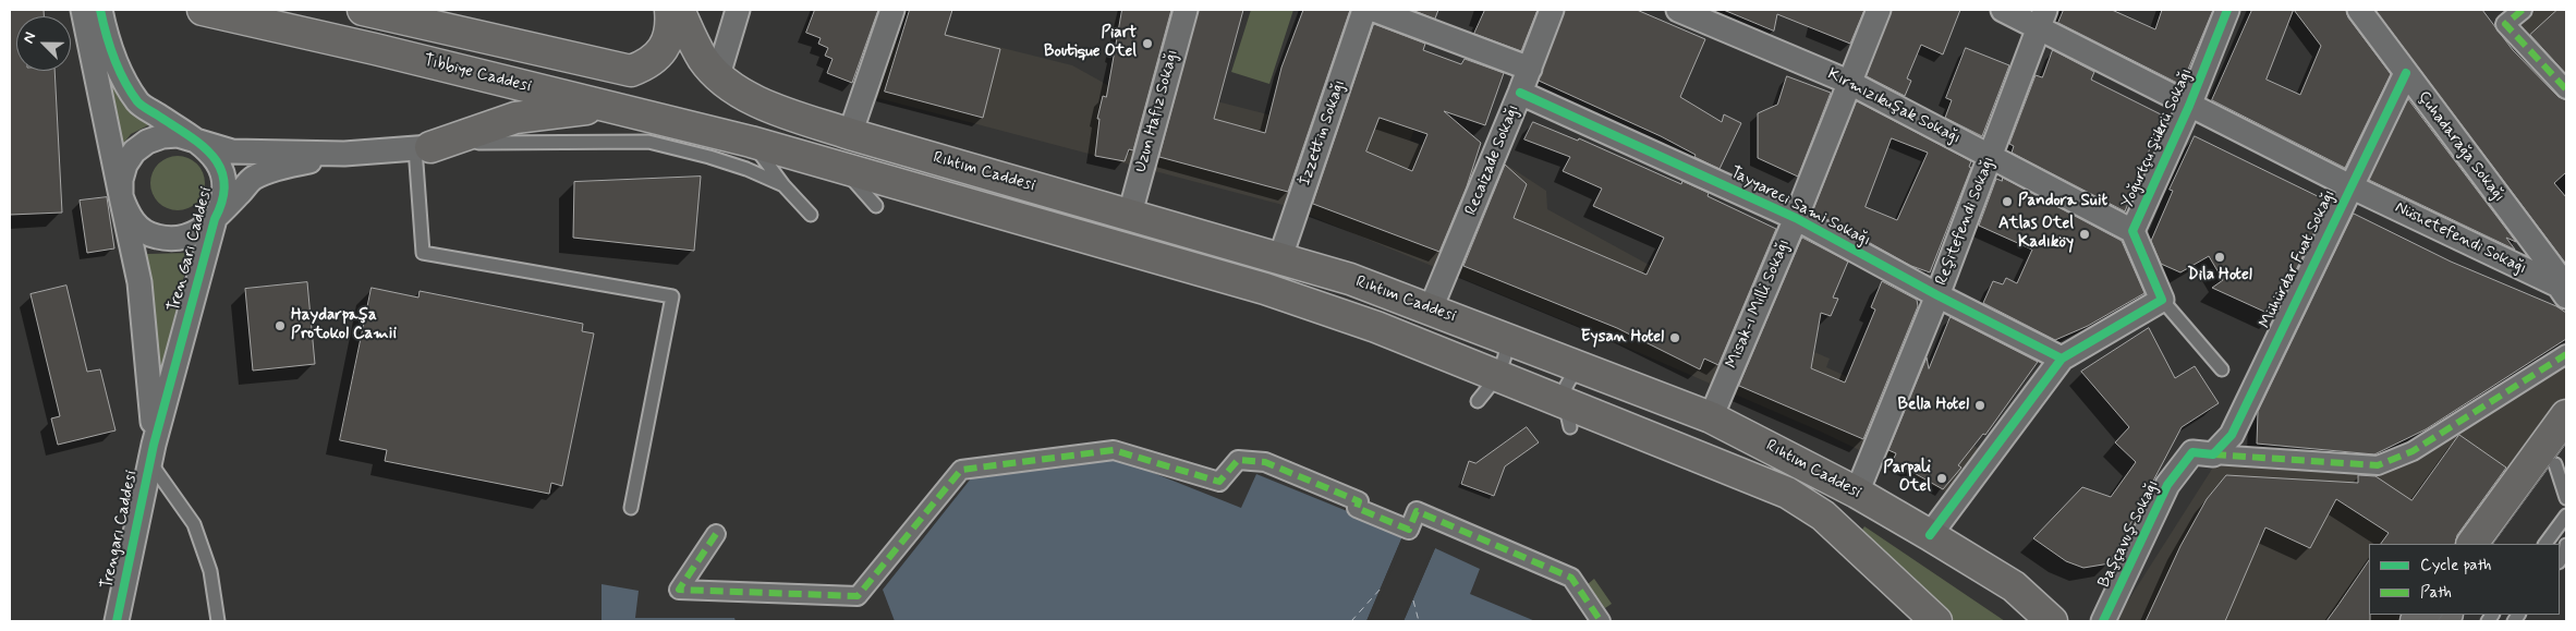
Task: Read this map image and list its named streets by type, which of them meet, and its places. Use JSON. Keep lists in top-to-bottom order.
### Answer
{
  "streets": {
    "main road": ["Tıbbiye Caddesi", "Rıhtım Caddesi"],
    "street": [
      "Kırmızıkuşak Sokağı",
      "Uzun Hafız Sokağı",
      "İzzettin Sokağı",
      "Yoğurtçu Şükrü Sokağı",
      "Çuhadarağa Sokağı",
      "Recaizade Sokağı",
      "Tayyareci Sami Sokağı",
      "Reşitefendi Sokağı",
      "Nüshetefendi Sokağı",
      "Tren Garı Caddesi",
      "Mühürdar Fuat Sokağı",
      "Misak-ı Milli Sokağı",
      "Trengarı Caddesi",
      "Başçavuş Sokağı"
    ]
  },
  "crossings": [
    ["Tıbbiye Caddesi", "Rıhtım Caddesi"],
    ["Kırmızıkuşak Sokağı", "Yoğurtçu Şükrü Sokağı"],
    ["Kırmızıkuşak Sokağı", "Reşitefendi Sokağı"],
    ["Kırmızıkuşak Sokağı", "Misak-ı Milli Sokağı"],
    ["Uzun Hafız Sokağı", "Rıhtım Caddesi"],
    ["İzzettin Sokağı", "Rıhtım Caddesi"],
    ["Yoğurtçu Şükrü Sokağı", "Nüshetefendi Sokağı"],
    ["Çuhadarağa Sokağı", "Mühürdar Fuat Sokağı"],
    ["Recaizade Sokağı", "Rıhtım Caddesi"],
    ["Recaizade Sokağı", "Tayyareci Sami Sokağı"],
    ["Rıhtım Caddesi", "Reşitefendi Sokağı"],
    ["Rıhtım Caddesi", "Misak-ı Milli Sokağı"],
    ["Tayyareci Sami Sokağı", "Reşitefendi Sokağı"],
    ["Tayyareci Sami Sokağı", "Misak-ı Milli Sokağı"],
    ["Reşitefendi Sokağı", "Nüshetefendi Sokağı"],
    ["Nüshetefendi Sokağı", "Mühürdar Fuat Sokağı"],
    ["Tren Garı Caddesi", "Trengarı Caddesi"],
    ["Mühürdar Fuat Sokağı", "Başçavuş Sokağı"]
  ],
  "places": [
    "Piart Boutique Otel",
    "Pandora Suit",
    "Atlas Otel Kadıköy",
    "Dila Hotel",
    "Haydarpaşa Protokol Camii",
    "Eysan Hotel",
    "Bella Hotel",
    "Parpali Otel"
  ],
  "legend": ["Cycle path", "Path"],
  "north": "top left"
}
